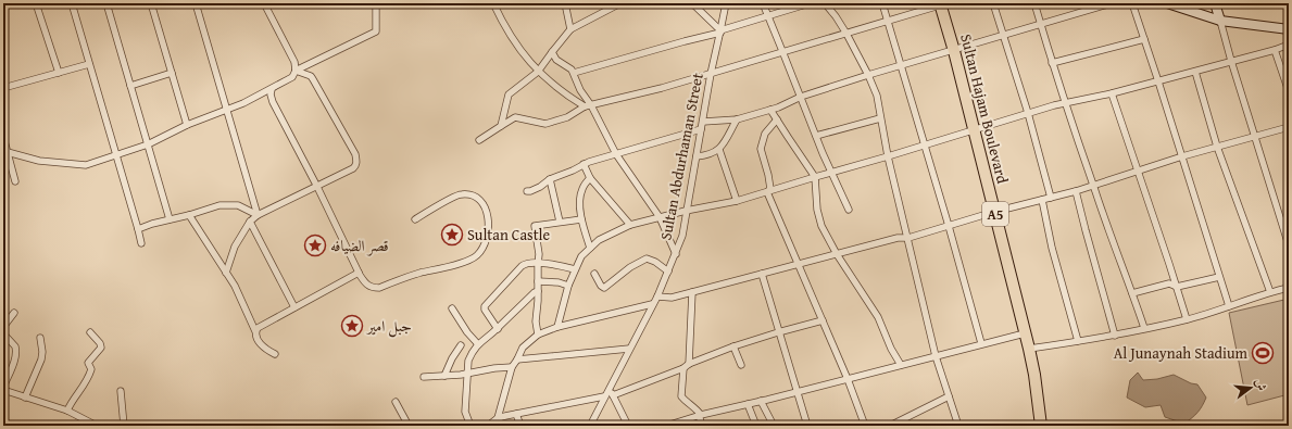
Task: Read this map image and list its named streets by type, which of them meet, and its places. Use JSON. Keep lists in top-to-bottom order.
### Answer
{
  "streets": {
    "highway": ["Sultan Hajam Boulevard", "A5"],
    "street": ["Sultan Abdurhaman Street"]
  },
  "places": {
    "place": ["Sultan Castle", "قصر الضيافه", "جبل امير"],
    "sports": ["Al Junaynah Stadium"]
  },
  "north": "right"
}
